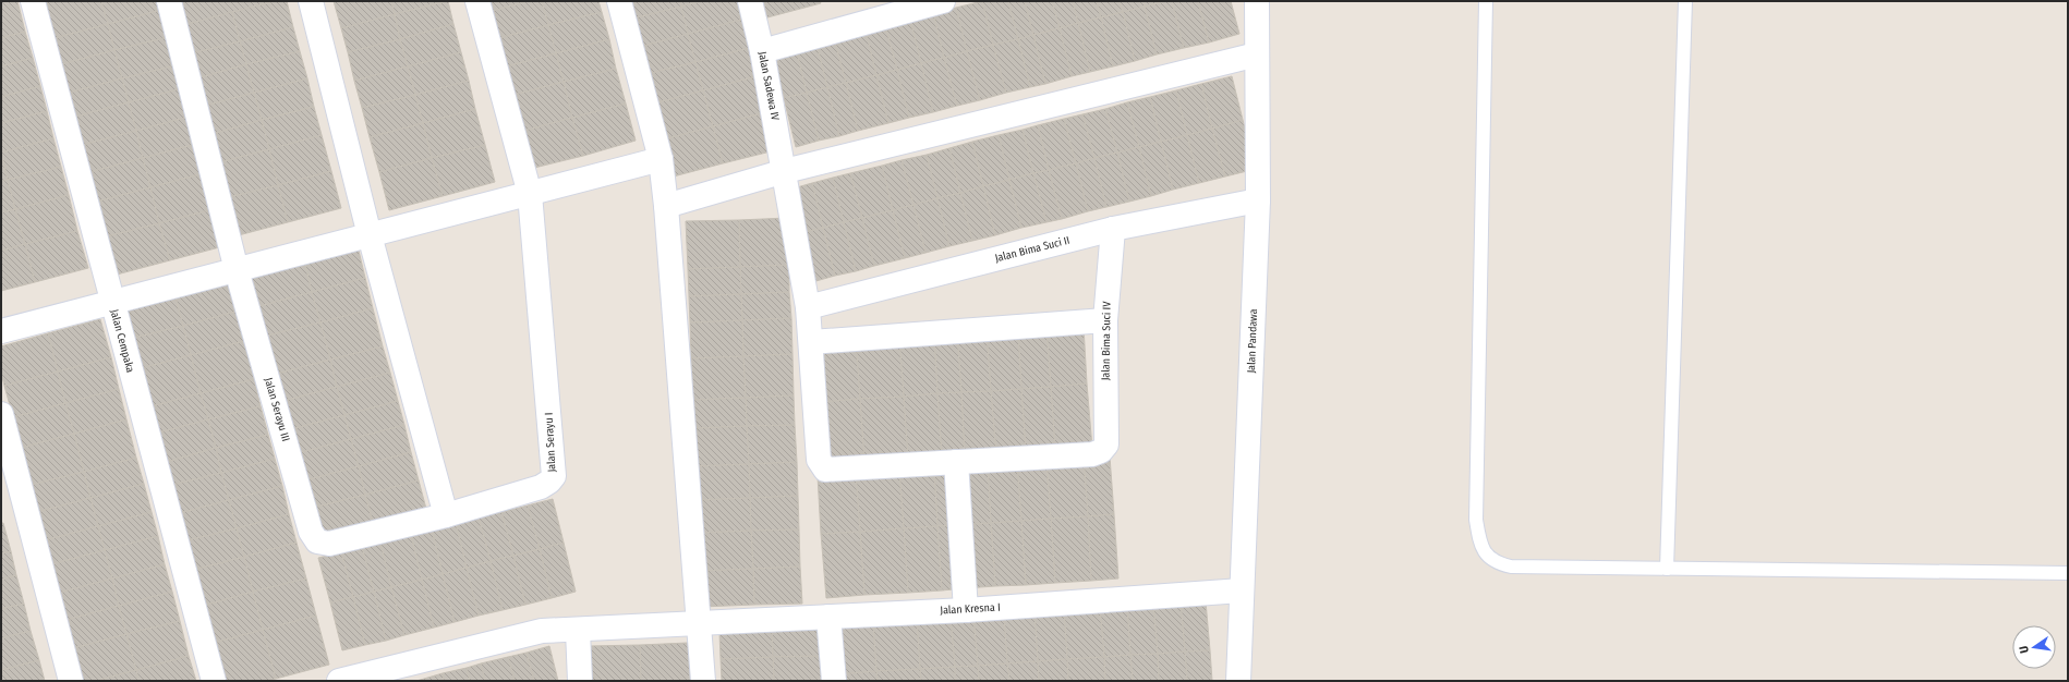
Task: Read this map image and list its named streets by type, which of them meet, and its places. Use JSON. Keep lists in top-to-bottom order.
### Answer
{
  "streets": {
    "street": [
      "Jalan Sadewa IV",
      "Jalan Bima Suci II",
      "Jalan Cempaka",
      "Jalan Bima Suci IV",
      "Jalan Pandawa",
      "Jalan Serayu III",
      "Jalan Serayu I",
      "Jalan Kresna I"
    ]
  },
  "crossings": [
    ["Jalan Sadewa IV", "Jalan Bima Suci II"],
    ["Jalan Sadewa IV", "Jalan Bima Suci IV"],
    ["Jalan Bima Suci II", "Jalan Bima Suci IV"],
    ["Jalan Bima Suci II", "Jalan Pandawa"],
    ["Jalan Pandawa", "Jalan Kresna I"],
    ["Jalan Serayu III", "Jalan Serayu I"]
  ],
  "north": "left"
}
